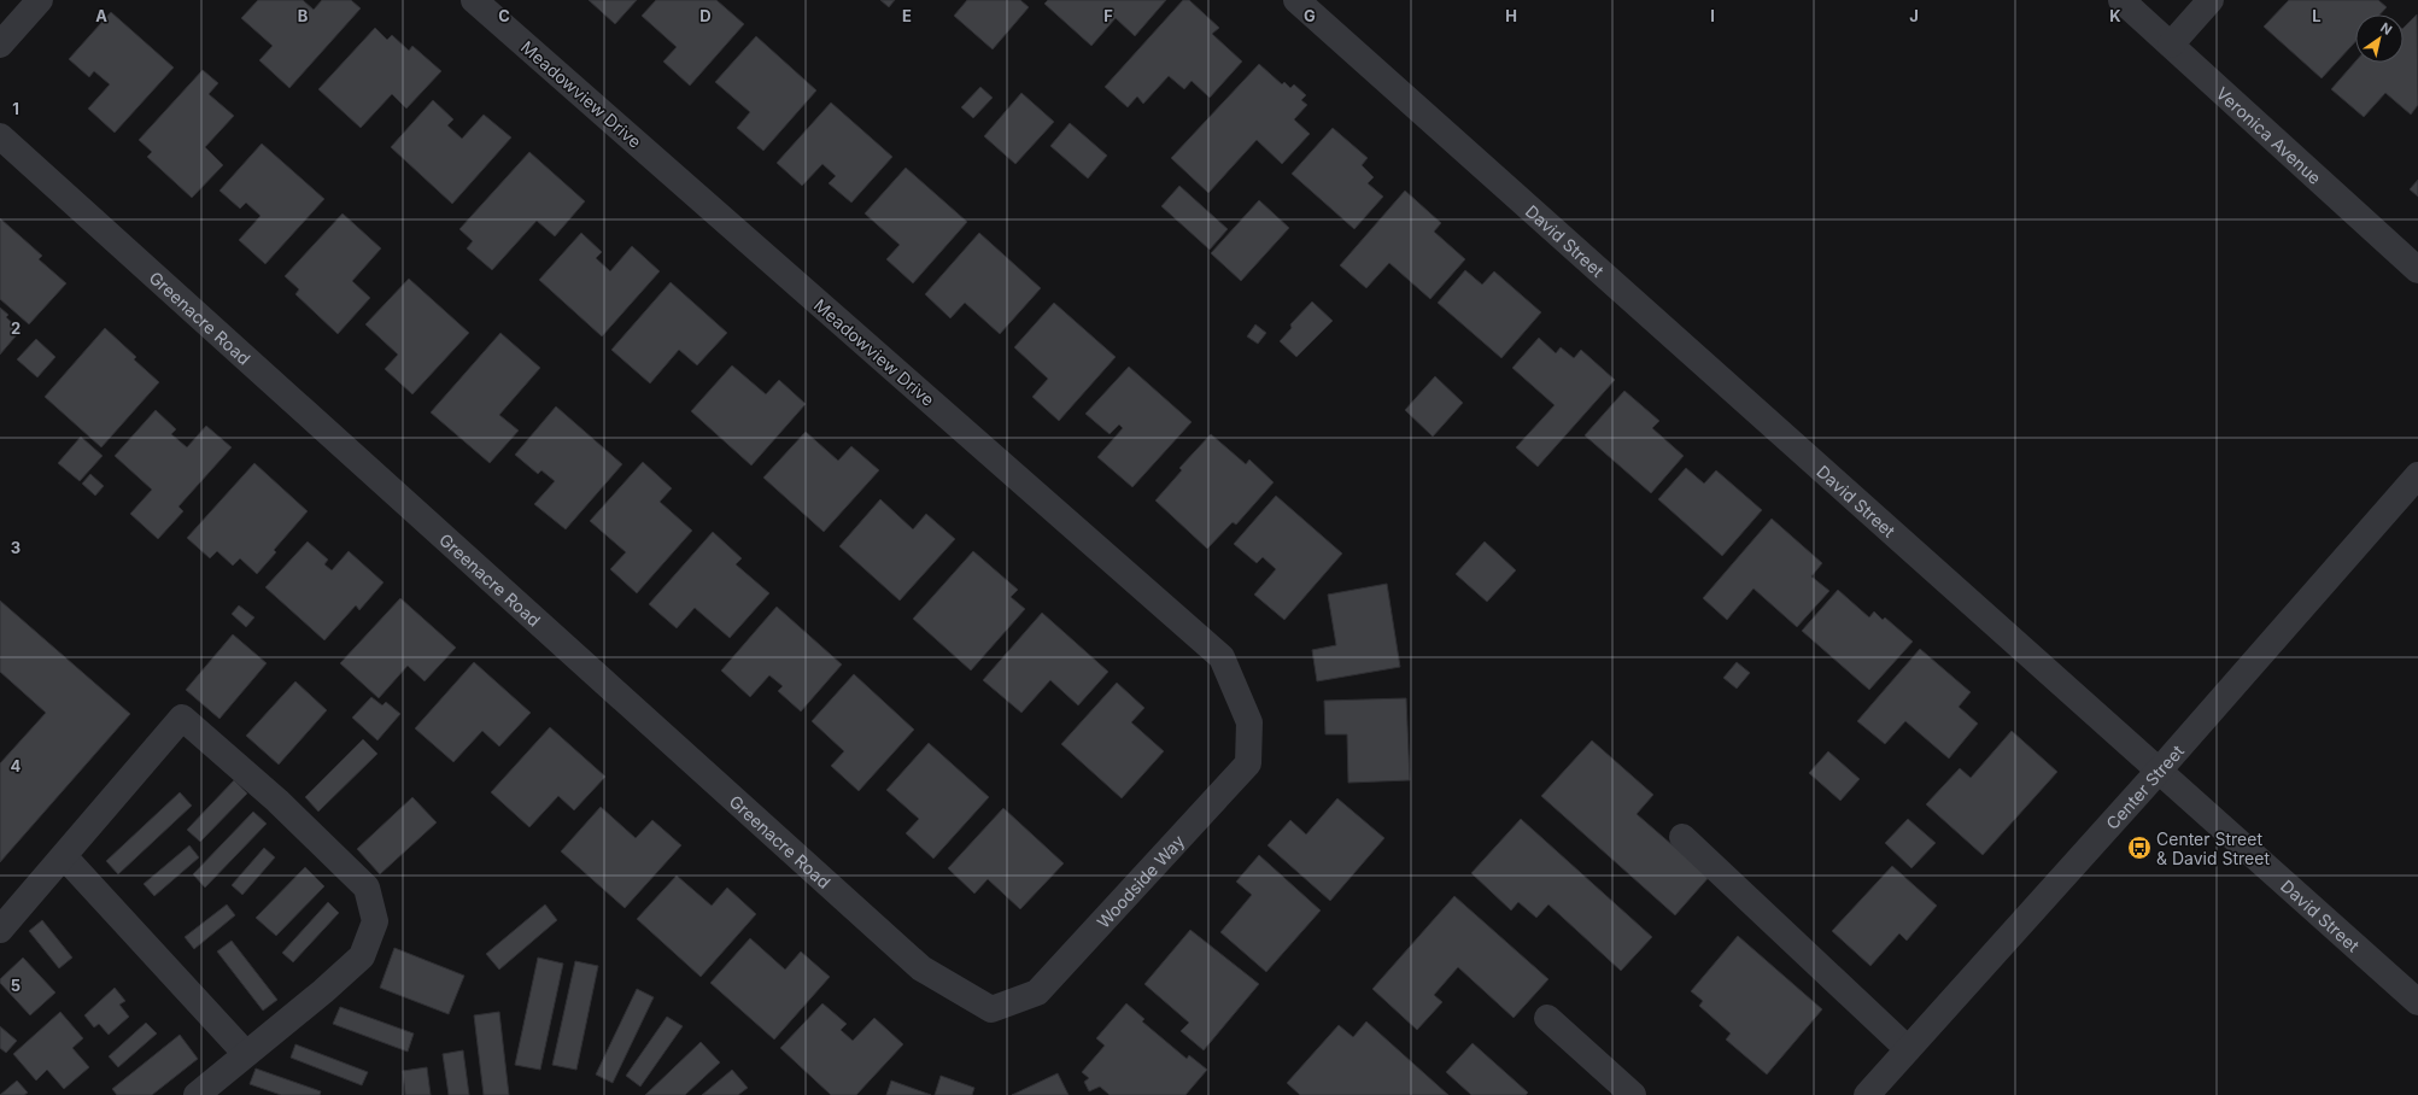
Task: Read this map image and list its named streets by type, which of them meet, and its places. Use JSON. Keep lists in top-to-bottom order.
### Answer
{
  "streets": {
    "street": [
      "Meadowview Drive",
      "Veronica Avenue",
      "David Street",
      "Greenacre Road",
      "Center Street",
      "Woodside Way"
    ]
  },
  "crossings": [
    ["Meadowview Drive", "Woodside Way"],
    ["David Street", "Center Street"],
    ["Greenacre Road", "Woodside Way"]
  ],
  "places": {
    "bus stop": ["Center Street & David Street"]
  },
  "north": "top right",
  "grid": {
    "columns": [
      "A",
      "B",
      "C",
      "D",
      "E",
      "F",
      "G",
      "H",
      "I",
      "J",
      "K",
      "L"
    ],
    "rows": [
      "1",
      "2",
      "3",
      "4",
      "5"
    ]
  }
}
